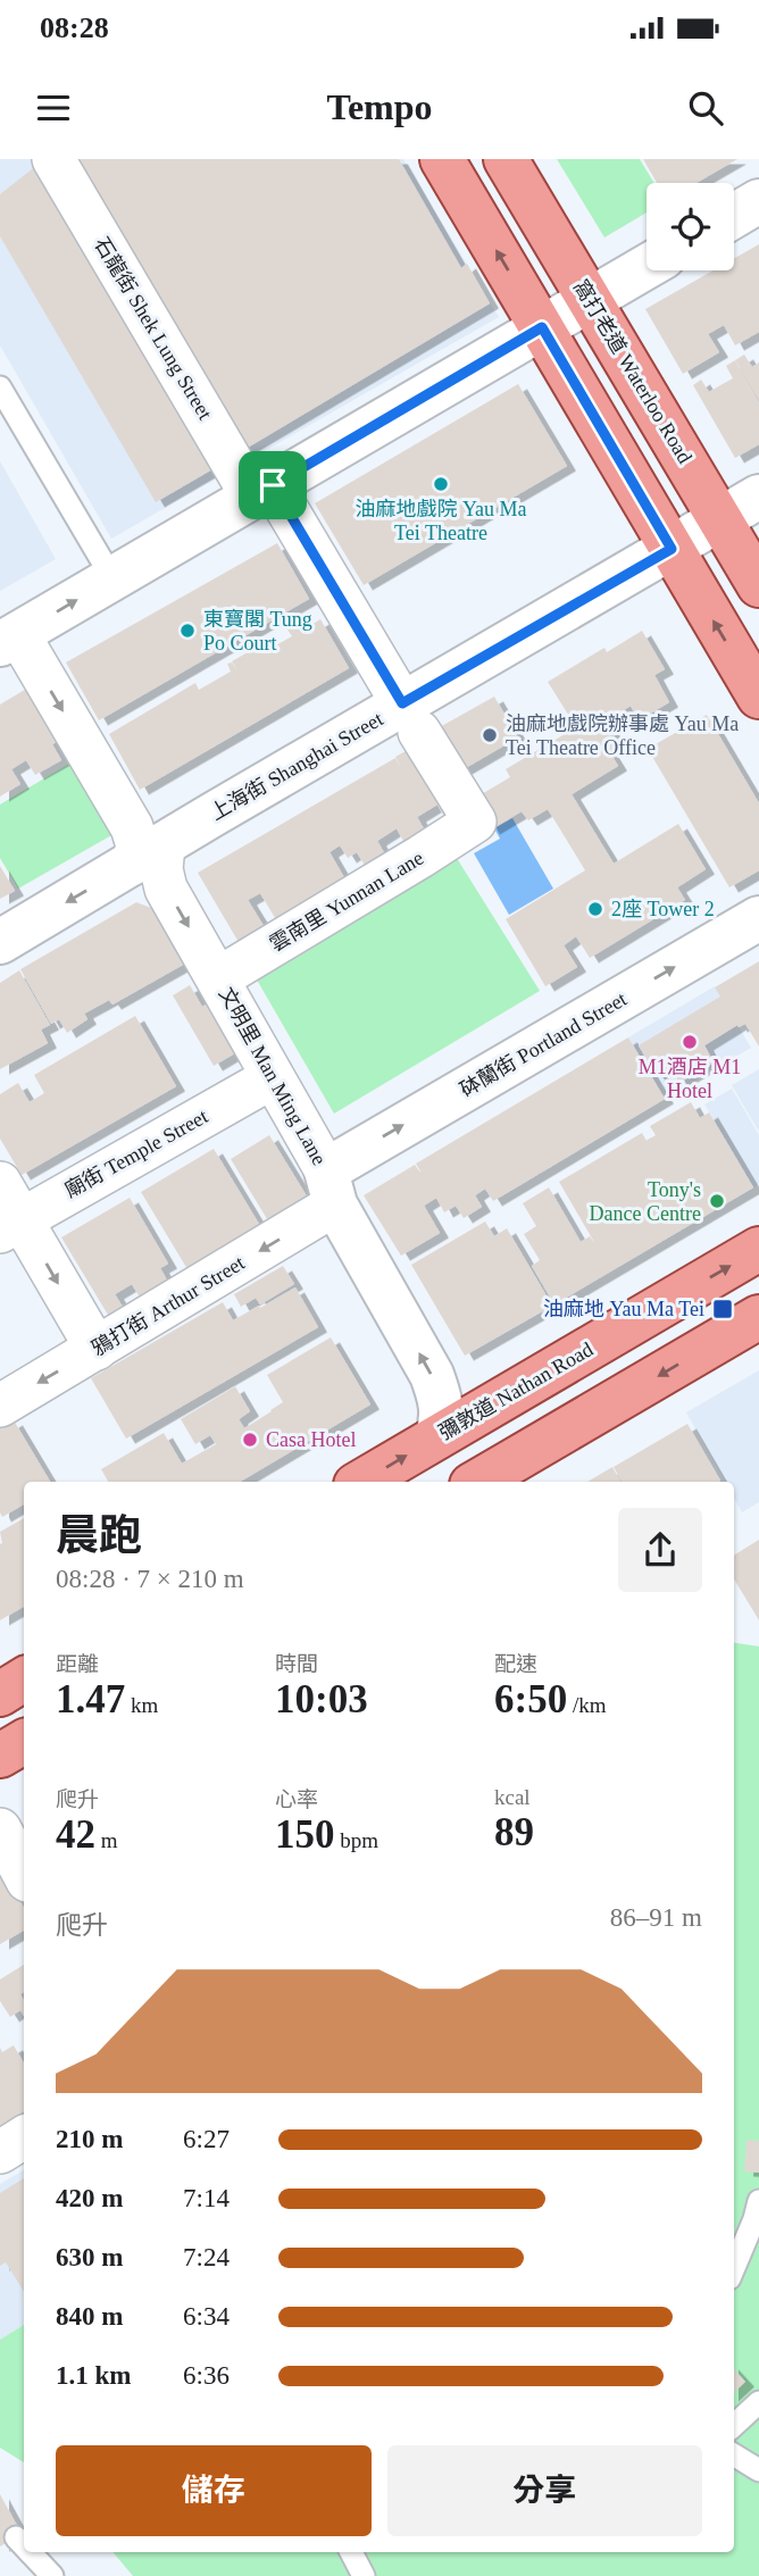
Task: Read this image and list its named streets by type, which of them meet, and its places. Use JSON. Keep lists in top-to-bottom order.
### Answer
{
  "streets": {
    "main road": [
      "窩打老道 Waterloo Road",
      "上海街 Shanghai Street",
      "砵蘭街 Portland Street",
      "文明里 Man Ming Lane",
      "彌敦道 Nathan Road"
    ],
    "street": [
      "石龍街 Shek Lung Street",
      "雲南里 Yunnan Lane",
      "廟街 Temple Street",
      "鴉打街 Arthur Street"
    ]
  },
  "crossings": [
    ["石龍街 Shek Lung Street", "上海街 Shanghai Street"],
    ["石龍街 Shek Lung Street", "雲南里 Yunnan Lane"],
    ["窩打老道 Waterloo Road", "上海街 Shanghai Street"],
    ["上海街 Shanghai Street", "文明里 Man Ming Lane"],
    ["雲南里 Yunnan Lane", "文明里 Man Ming Lane"],
    ["砵蘭街 Portland Street", "文明里 Man Ming Lane"],
    ["砵蘭街 Portland Street", "鴉打街 Arthur Street"],
    ["文明里 Man Ming Lane", "廟街 Temple Street"],
    ["文明里 Man Ming Lane", "鴉打街 Arthur Street"],
    ["文明里 Man Ming Lane", "彌敦道 Nathan Road"]
  ],
  "one_way": ["鴉打街 Arthur Street"],
  "places": {
    "other": [
      "油麻地戲院 Yau Ma Tei Theatre",
      "東寶閣 Tung Po Court",
      "油麻地戲院辦事處 Yau Ma Tei Theatre Office",
      "2座 Tower 2",
      "M1酒店 M1 Hotel",
      "Tony's Dance Centre",
      "Casa Hotel"
    ],
    "transit": ["油麻地 Yau Ma Tei"]
  },
  "page": {
    "status": "08:28",
    "header": "Tempo",
    "heading": ["晨跑", "08:28 · 7 × 210 m"],
    "stats": [
      ["距離", "1.47 km"],
      ["時間", "10:03"],
      ["配速", "6:50 /km"],
      ["爬升", "42 m"],
      ["心率", "150 bpm"],
      ["kcal", "89"]
    ],
    "chart": ["爬升", "86–91 m"],
    "list": [
      {
        "name": "210 m",
        "note": "6:27"
      },
      {
        "name": "420 m",
        "note": "7:14"
      },
      {
        "name": "630 m",
        "note": "7:24"
      },
      {
        "name": "840 m",
        "note": "6:34"
      },
      {
        "name": "1.1 km",
        "note": "6:36"
      }
    ],
    "buttons": ["儲存", "分享"]
  }
}
